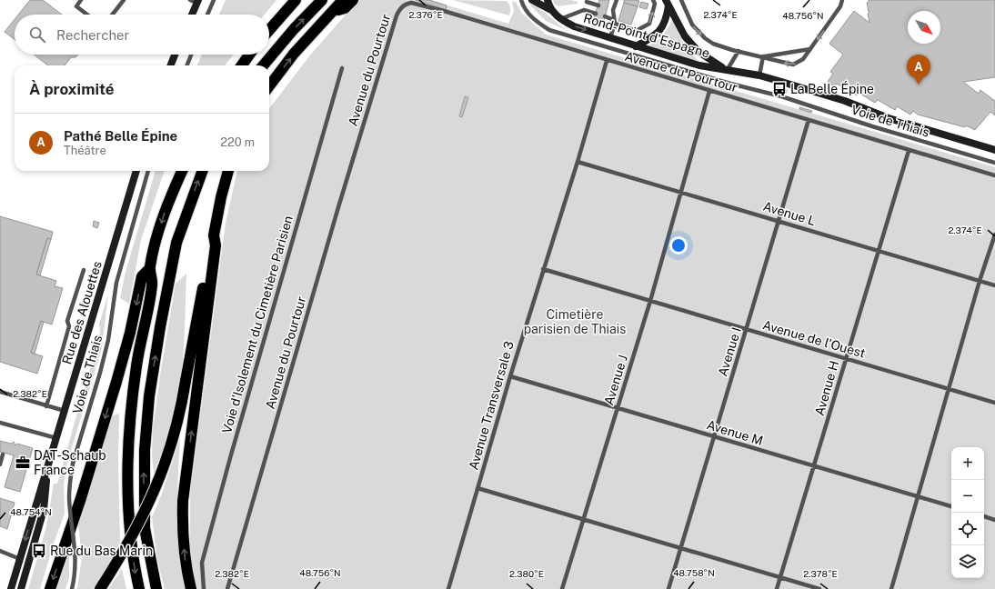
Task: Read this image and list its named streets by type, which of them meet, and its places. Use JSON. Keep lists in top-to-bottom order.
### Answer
{
  "streets": {
    "street": ["Rond-Point d'Espagne", "Rue des Alouettes"],
    "lane": [
      "Avenue du Pourtour",
      "Voie de Thiais",
      "Avenue L",
      "Voie d'Isolement du Cimetière Parisien",
      "Avenue de l'Ouest",
      "Avenue I",
      "Avenue J",
      "Avenue H",
      "Avenue Transversale 3",
      "Avenue M"
    ]
  },
  "crossings": [
    ["Avenue du Pourtour", "Avenue I"],
    ["Avenue du Pourtour", "Avenue J"],
    ["Avenue du Pourtour", "Avenue H"],
    ["Avenue du Pourtour", "Avenue Transversale 3"],
    ["Avenue L", "Avenue I"],
    ["Avenue L", "Avenue J"],
    ["Avenue L", "Avenue H"],
    ["Avenue L", "Avenue Transversale 3"],
    ["Avenue de l'Ouest", "Avenue I"],
    ["Avenue de l'Ouest", "Avenue J"],
    ["Avenue de l'Ouest", "Avenue H"],
    ["Avenue de l'Ouest", "Avenue Transversale 3"],
    ["Avenue I", "Avenue M"],
    ["Avenue J", "Avenue M"],
    ["Avenue H", "Avenue M"],
    ["Avenue Transversale 3", "Avenue M"]
  ],
  "parks": ["Cimetière parisien de Thiais"],
  "places": {
    "bus stop": ["La Belle Épine", "Rue du Bas Marin"],
    "office": ["DAT-Schaub France"]
  },
  "north": "bottom right",
  "page": {
    "search": "Rechercher",
    "pins": "A",
    "heading": "À proximité",
    "list": [
      {
        "mark": "A",
        "name": "Pathé Belle Épine",
        "note": "Théâtre",
        "value": "220 m"
      }
    ],
    "map_buttons": ["+", "−"]
  },
  "coordinates": [
    "2.376°E",
    "2.374°E",
    "48.756°N",
    "2.382°E",
    "48.754°N",
    "48.758°N",
    "2.380°E",
    "2.378°E"
  ]
}
